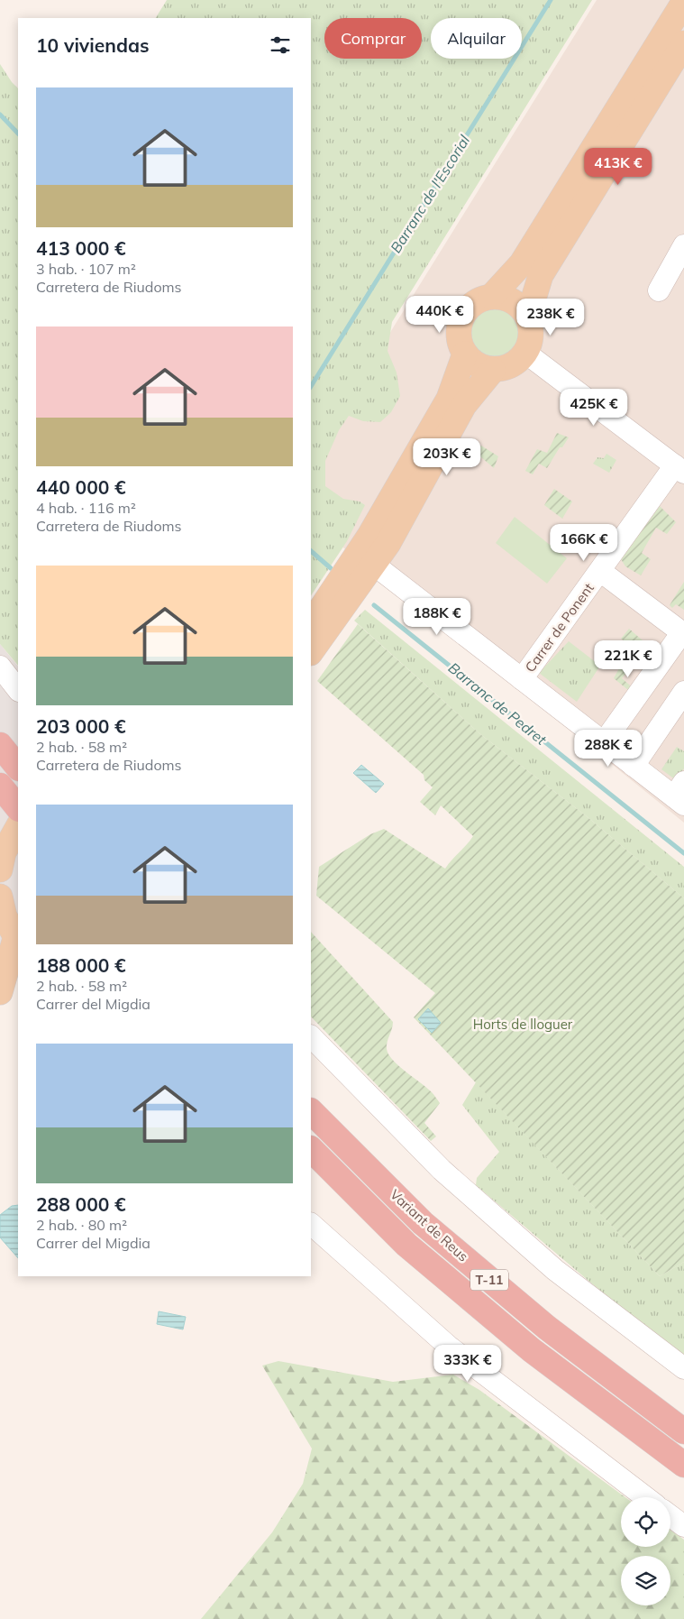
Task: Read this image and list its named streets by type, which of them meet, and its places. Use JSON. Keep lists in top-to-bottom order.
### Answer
{
  "streets": {
    "highway": ["Variant de Reus", "T-11"],
    "street": ["Carrer de Ponent"]
  },
  "water": ["Barranc de l'Escorial", "Barranc de Pedret"],
  "parks": ["Horts de lloguer"],
  "page": {
    "chip": ["Comprar", "Alquilar"],
    "heading": "10 viviendas",
    "list": [
      {
        "name": "413 000 €",
        "note": "3 hab. · 107 m² · Carretera de Riudoms"
      },
      {
        "name": "440 000 €",
        "note": "4 hab. · 116 m² · Carretera de Riudoms"
      },
      {
        "name": "203 000 €",
        "note": "2 hab. · 58 m² · Carretera de Riudoms"
      },
      {
        "name": "188 000 €",
        "note": "2 hab. · 58 m² · Carrer del Migdia"
      },
      {
        "name": "288 000 €",
        "note": "2 hab. · 80 m² · Carrer del Migdia"
      }
    ],
    "price": [
      "413K €",
      "440K €",
      "238K €",
      "425K €",
      "203K €",
      "166K €",
      "188K €",
      "221K €",
      "288K €",
      "333K €"
    ]
  }
}
